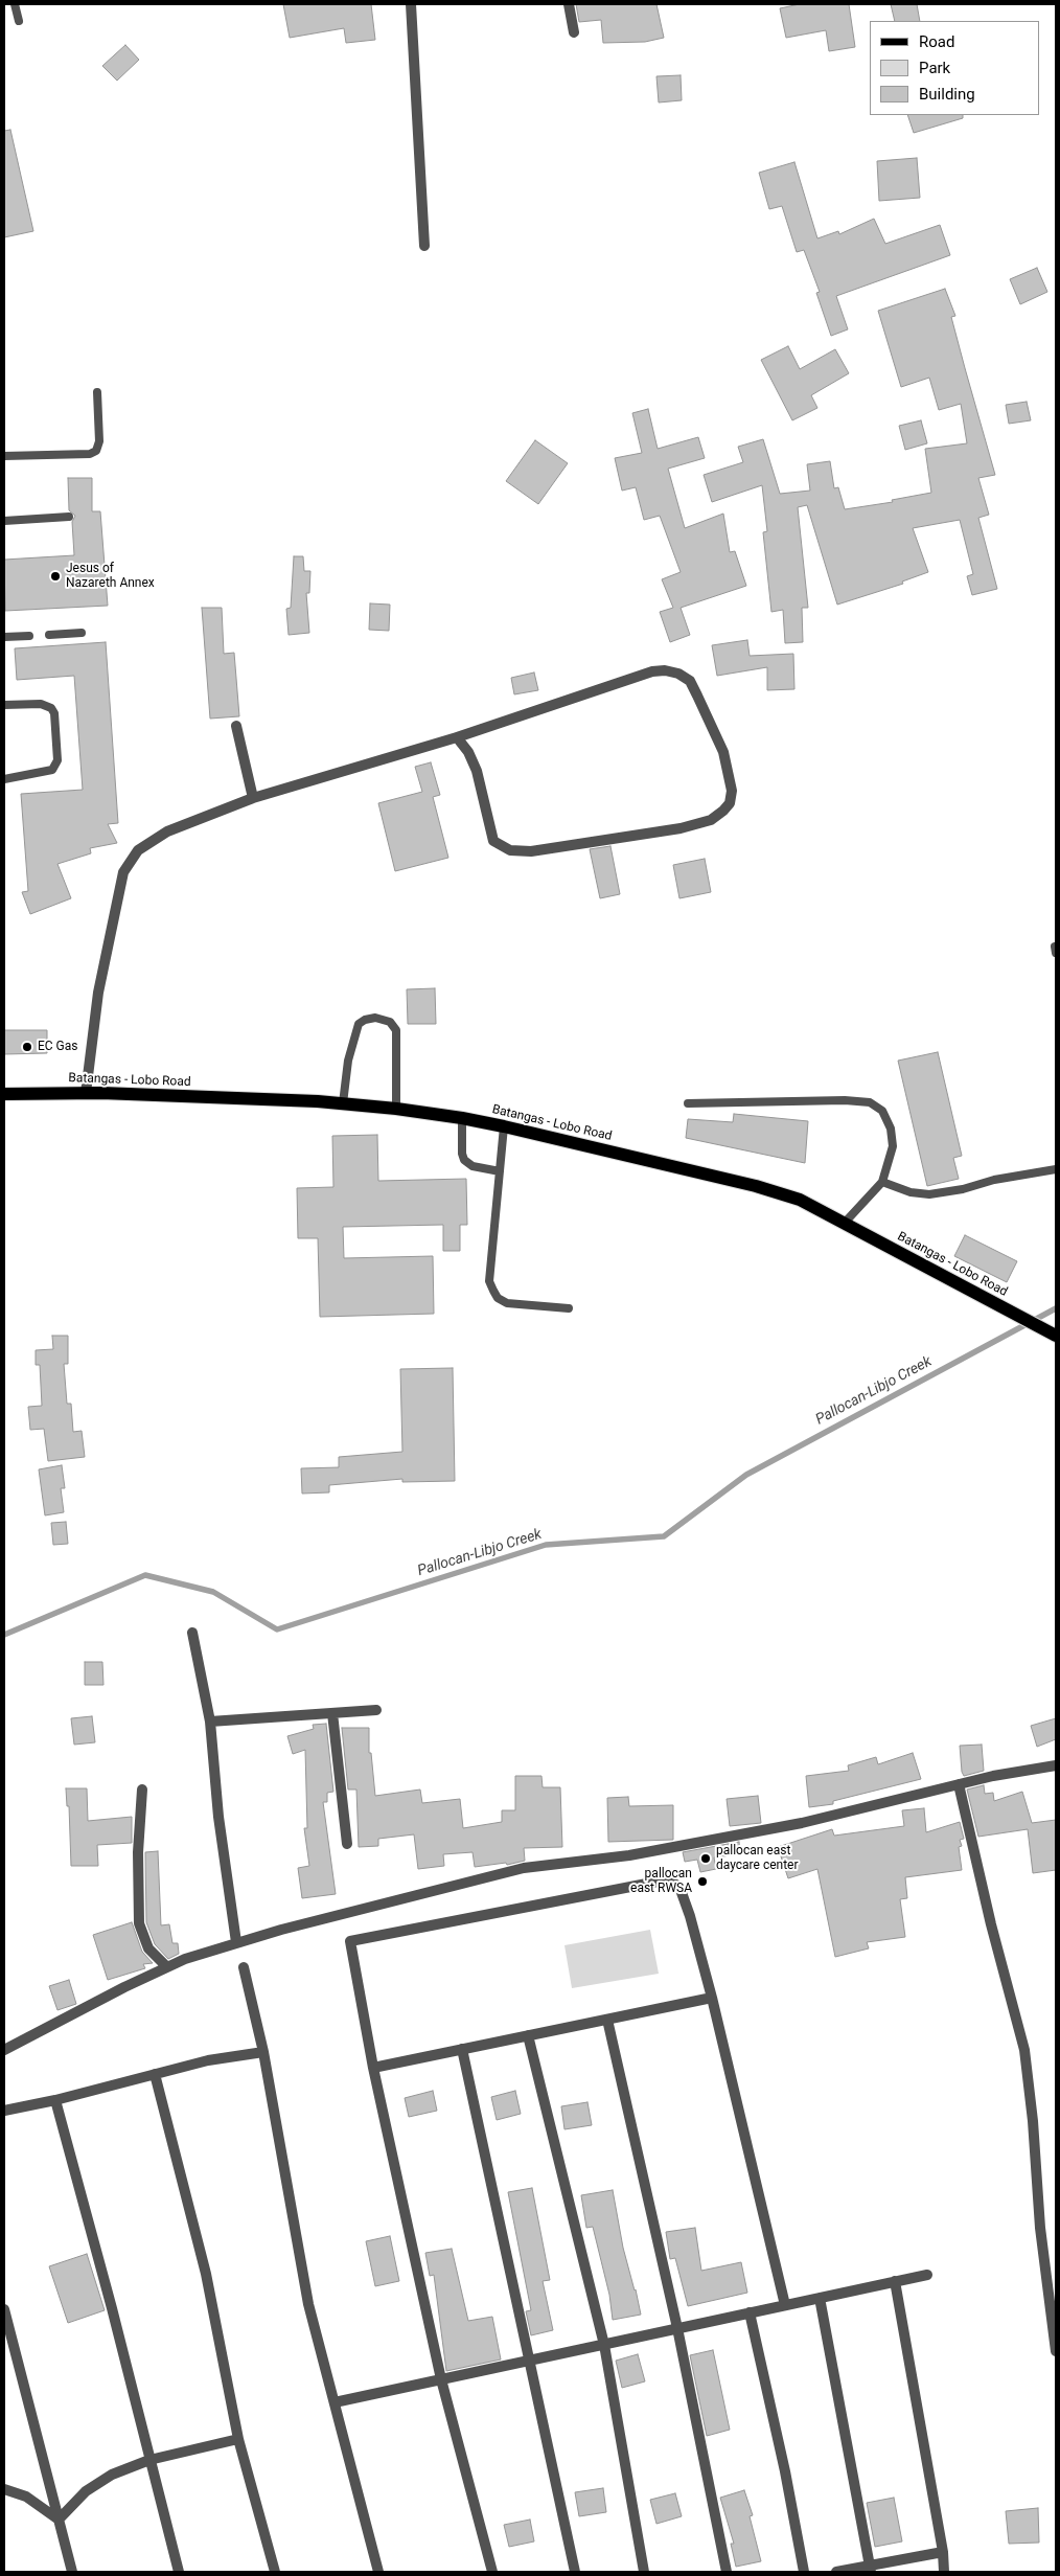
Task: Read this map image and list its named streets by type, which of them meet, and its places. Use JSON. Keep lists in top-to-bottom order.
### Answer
{
  "streets": {
    "main road": ["Batangas - Lobo Road"]
  },
  "water": ["Pallocan-Libjo Creek"],
  "places": [
    "Jesus of Nazareth Annex",
    "EC Gas",
    "pallocan east daycare center",
    "pallocan east RWSA"
  ],
  "legend": ["Road", "Park", "Building"]
}
